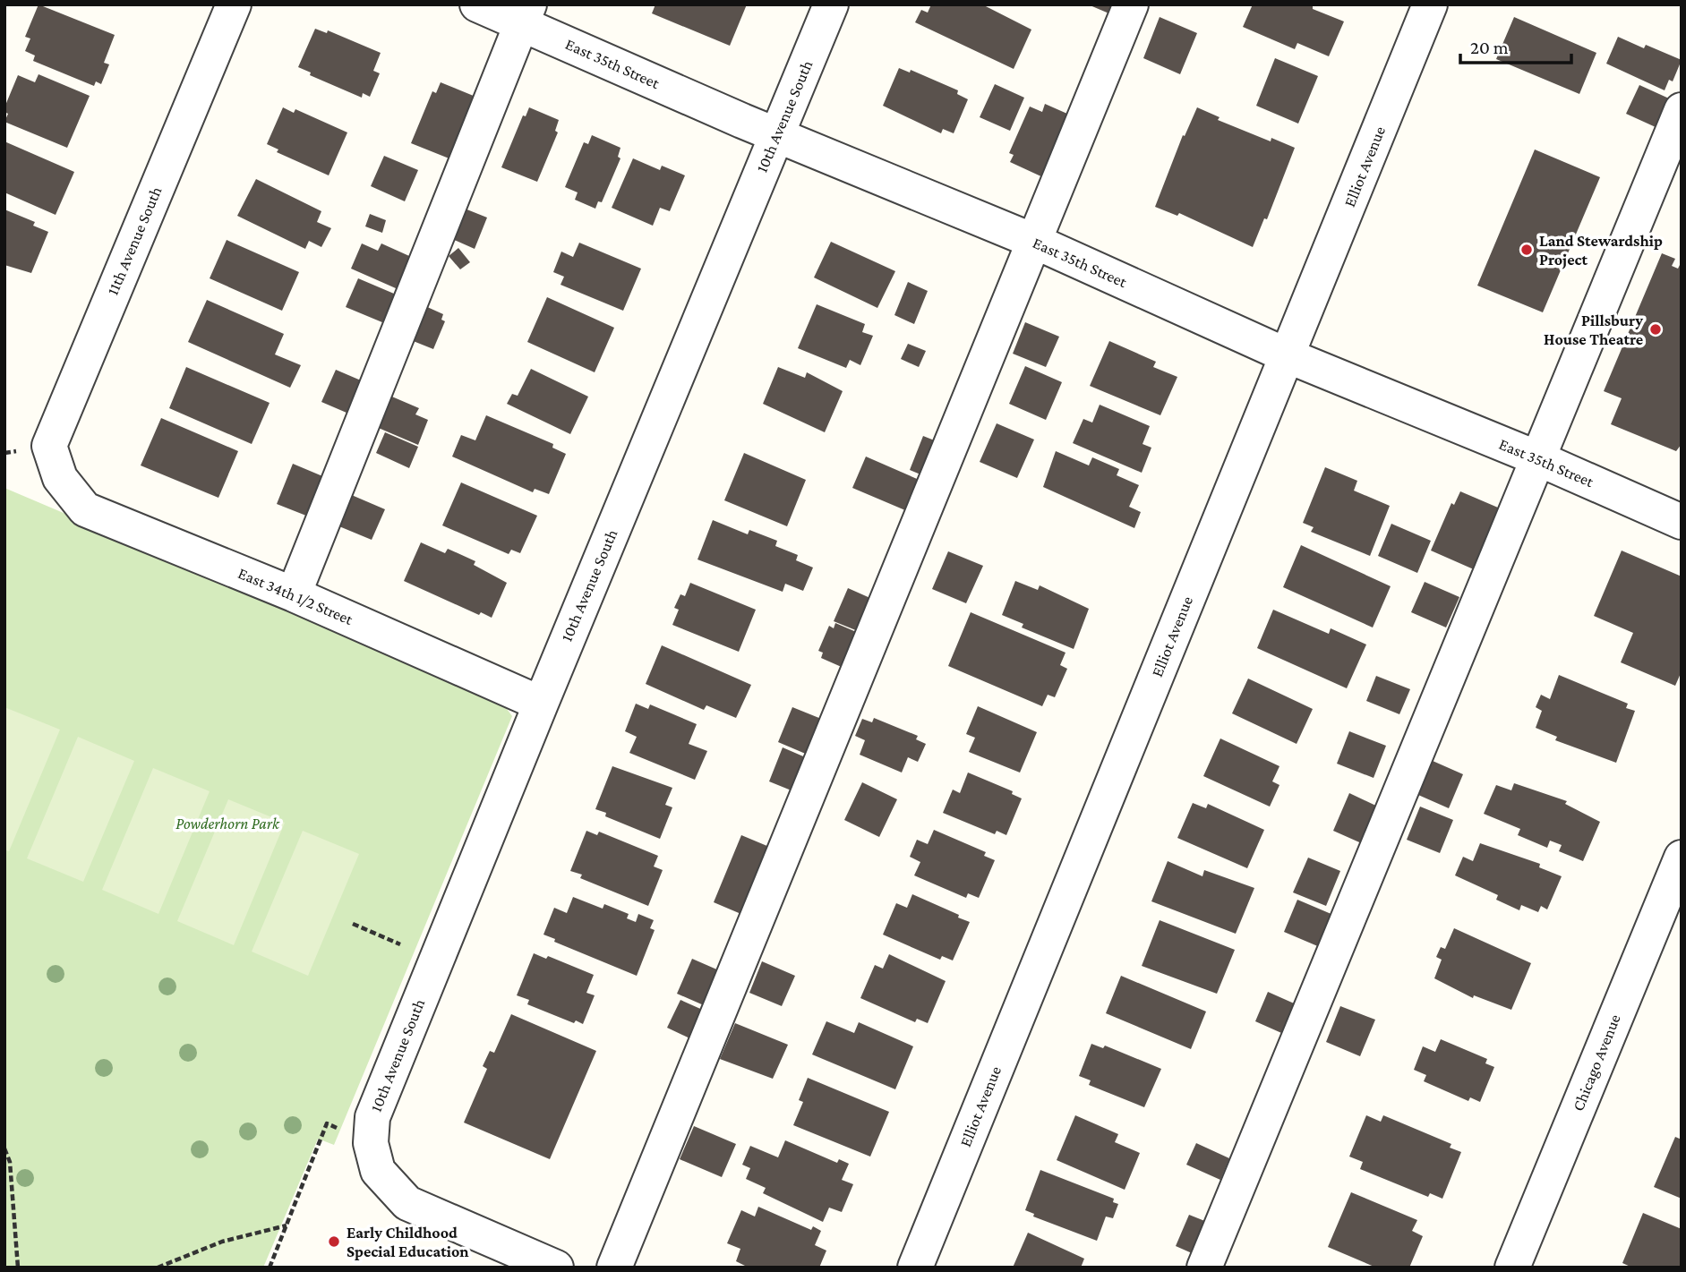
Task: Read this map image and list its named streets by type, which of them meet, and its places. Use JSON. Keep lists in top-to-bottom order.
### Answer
{
  "streets": {
    "street": [
      "East 35th Street",
      "10th Avenue South",
      "Elliot Avenue",
      "11th Avenue South",
      "East 34th 1/2 Street",
      "Chicago Avenue"
    ]
  },
  "crossings": [
    ["East 35th Street", "10th Avenue South"],
    ["East 35th Street", "Elliot Avenue"],
    ["10th Avenue South", "East 34th 1/2 Street"],
    ["11th Avenue South", "East 34th 1/2 Street"]
  ],
  "parks": ["Powderhorn Park"],
  "places": ["Land Stewardship Project", "Pillsbury House Theatre", "Early Childhood Special Education"],
  "scale_bar": "20 m"
}
